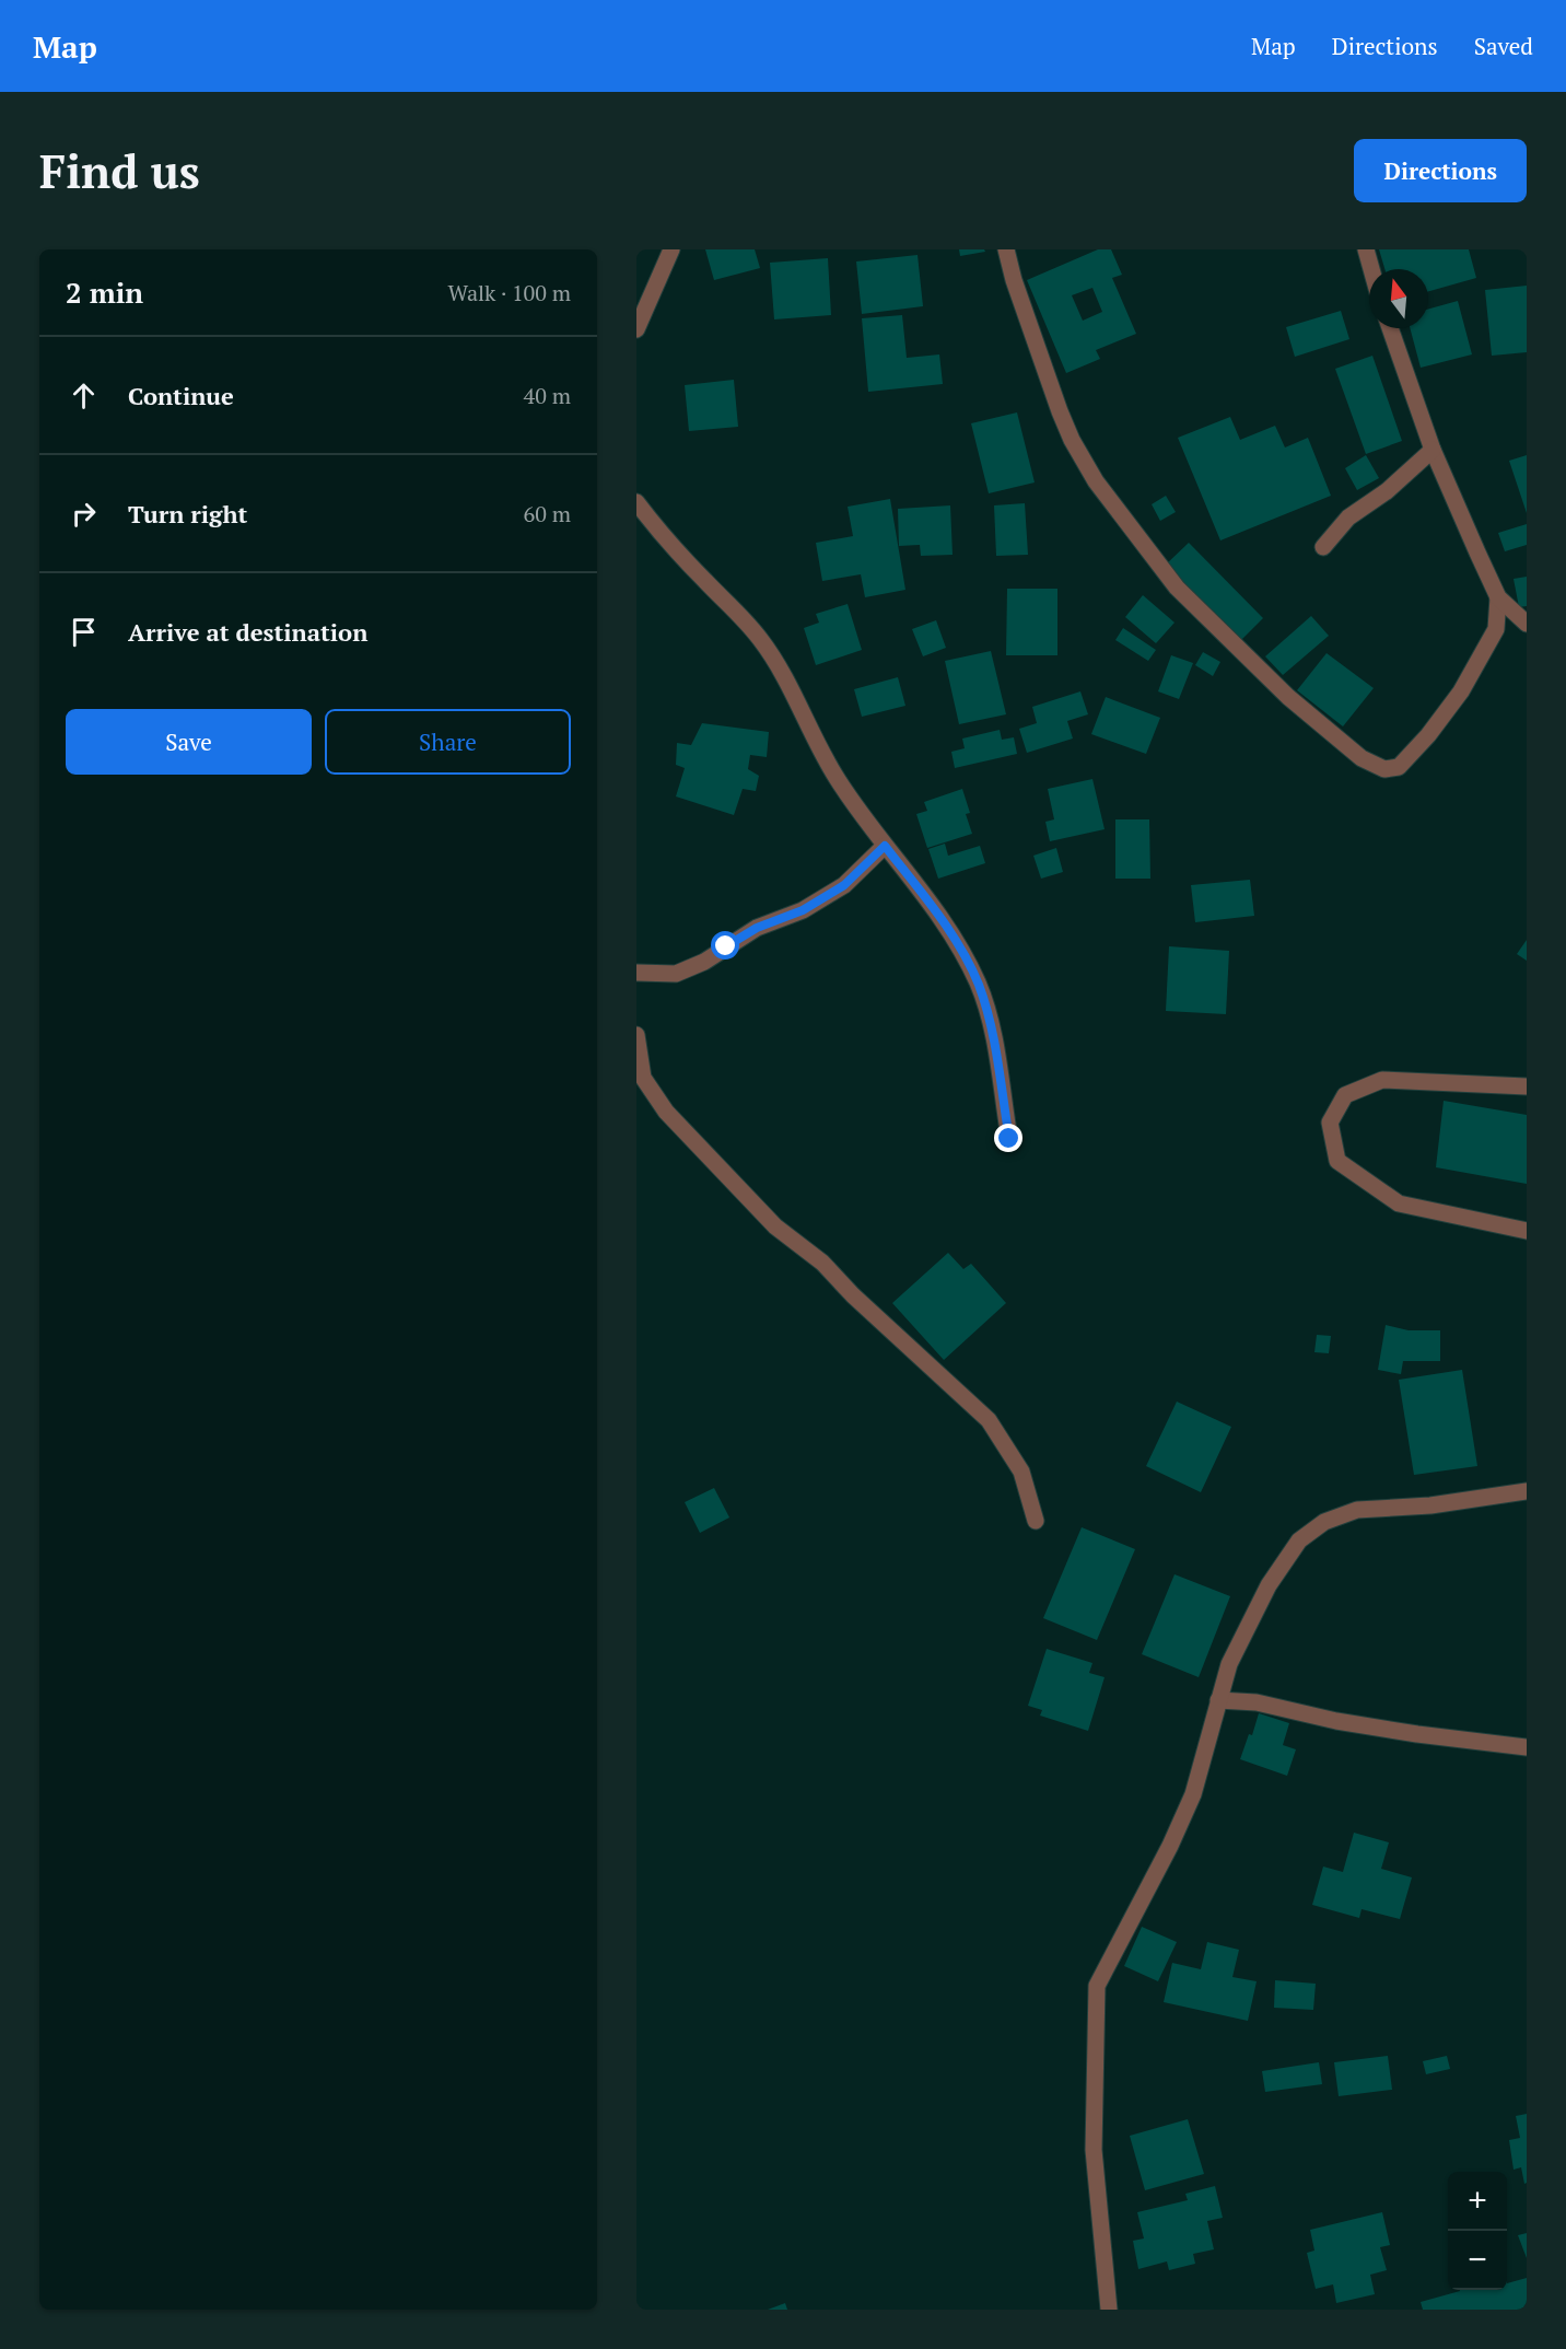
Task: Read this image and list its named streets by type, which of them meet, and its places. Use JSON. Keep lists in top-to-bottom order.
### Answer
{
  "north": "top",
  "page": {
    "header": "Map",
    "nav": ["Map", "Directions", "Saved"],
    "buttons": [
      "Directions",
      ["Save", "Share"]
    ],
    "title": "Find us",
    "heading": ["2 min", "Walk · 100 m"],
    "list": [
      ["Continue", "40 m"],
      ["Turn right", "60 m"],
      "Arrive at destination"
    ],
    "map_buttons": ["+", "−"]
  }
}
